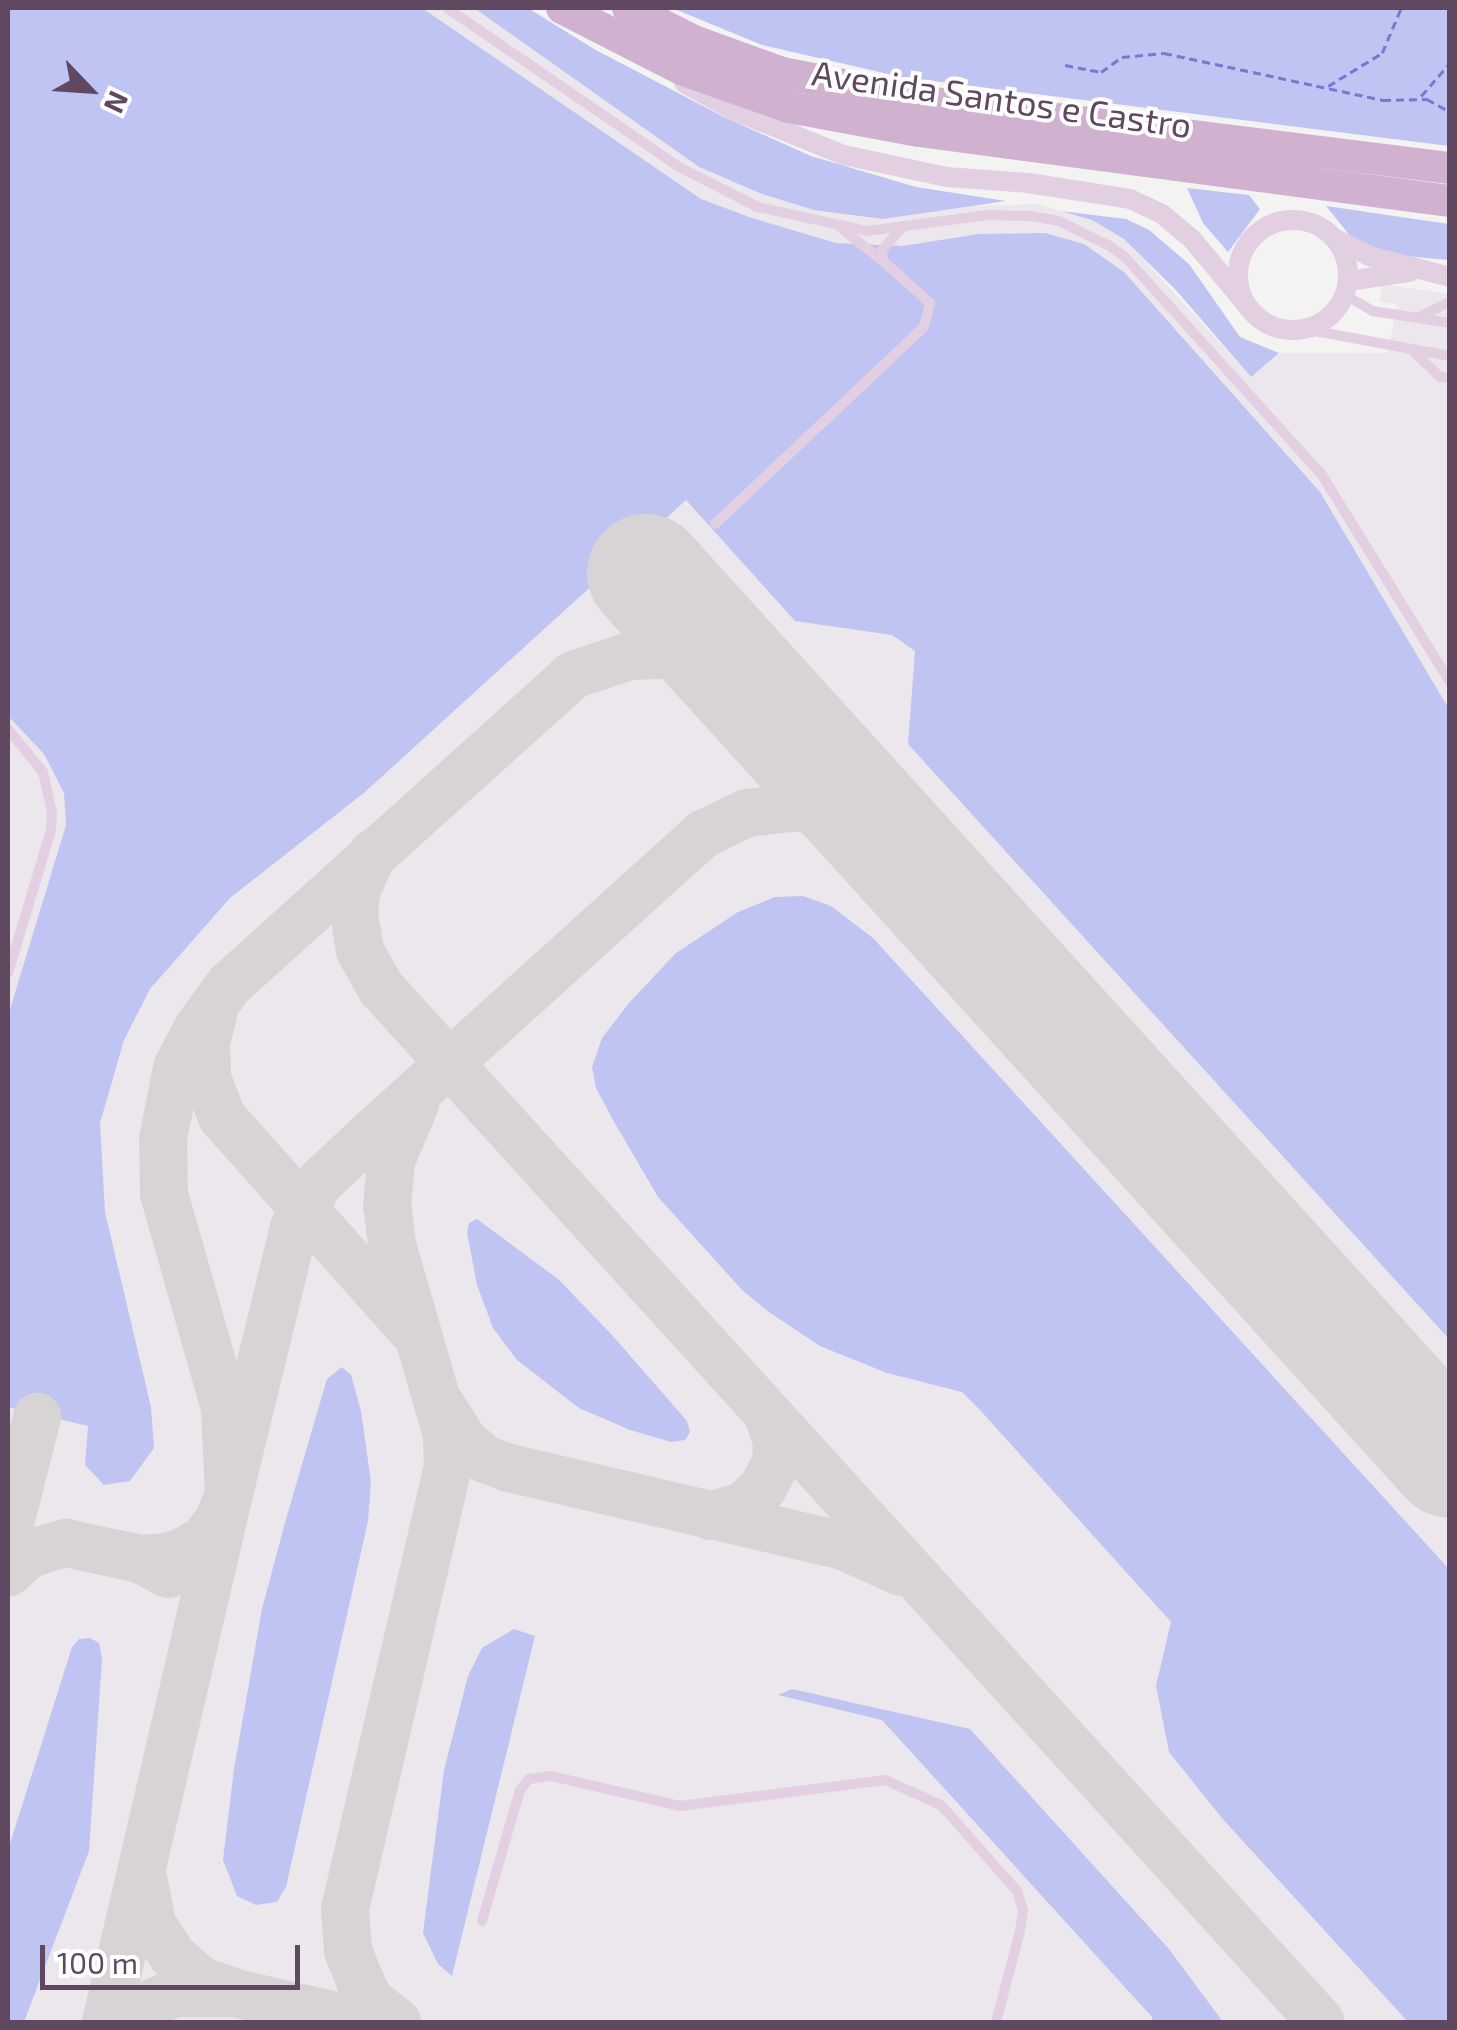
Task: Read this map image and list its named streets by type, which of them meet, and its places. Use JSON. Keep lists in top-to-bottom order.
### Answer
{
  "streets": {
    "main road": ["Avenida Santos e Castro"]
  },
  "scale_bar": "100 m",
  "north": "bottom right"
}
